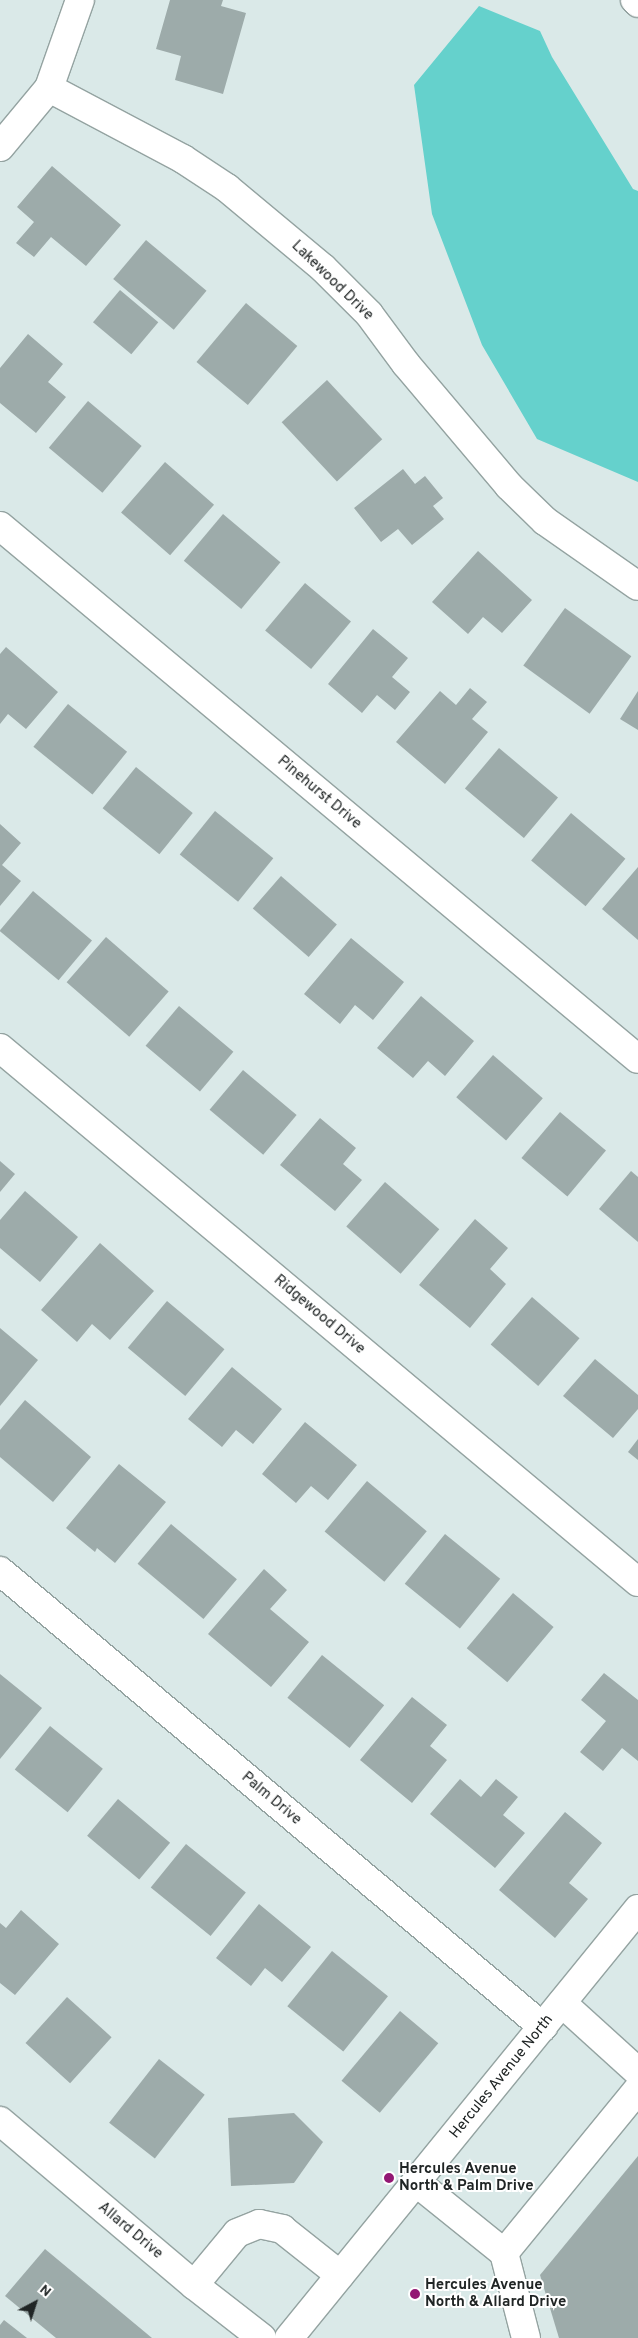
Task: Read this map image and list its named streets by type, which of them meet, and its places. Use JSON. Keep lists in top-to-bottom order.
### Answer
{
  "streets": {
    "street": [
      "Lakewood Drive",
      "Pinehurst Drive",
      "Ridgewood Drive",
      "Palm Drive",
      "Hercules Avenue North",
      "Allard Drive"
    ]
  },
  "crossings": [
    ["Palm Drive", "Hercules Avenue North"]
  ],
  "places": ["Hercules Avenue North & Palm Drive", "Hercules Avenue North & Allard Drive"],
  "north": "top right"
}
